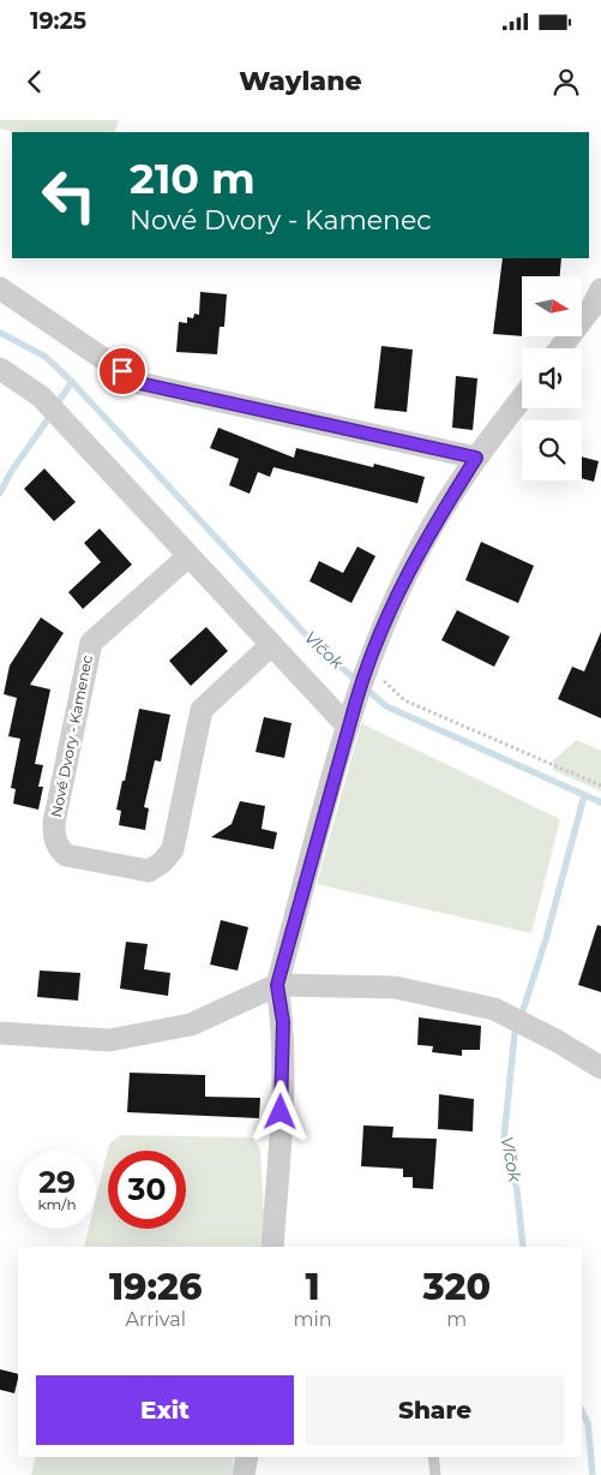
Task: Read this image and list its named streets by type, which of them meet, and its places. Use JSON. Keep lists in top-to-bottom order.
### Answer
{
  "streets": {
    "street": ["Nové Dvory - Kamenec"]
  },
  "water": ["Vlčok"],
  "north": "right",
  "page": {
    "status": "19:25",
    "header": "Waylane",
    "turn": ["210 m", "Nové Dvory - Kamenec"],
    "speed": "29 km/h",
    "limit": "30",
    "eta": [
      "19:26",
      "Arrival",
      "1",
      "min",
      "320",
      "m"
    ],
    "buttons": ["Exit", "Share"]
  }
}
